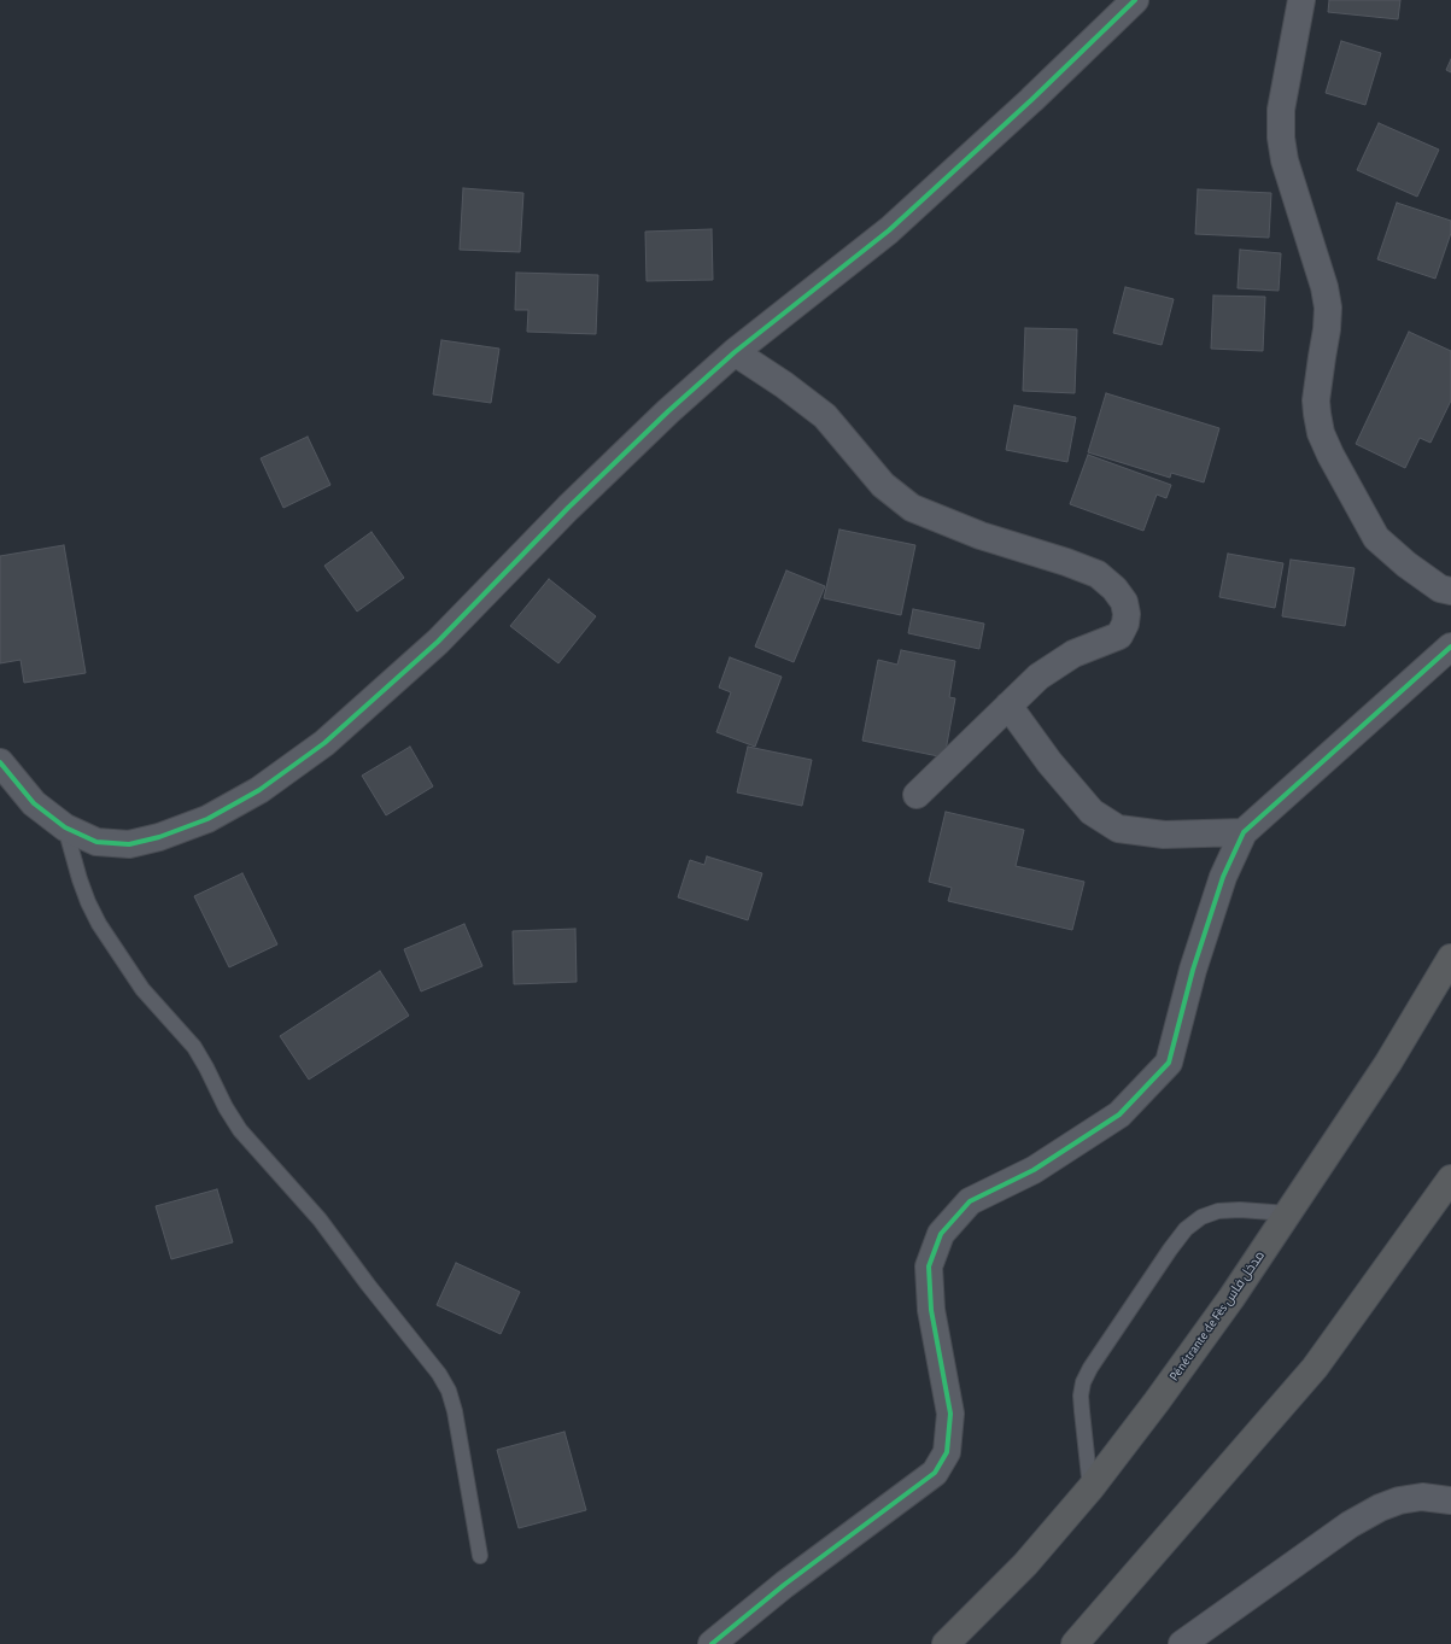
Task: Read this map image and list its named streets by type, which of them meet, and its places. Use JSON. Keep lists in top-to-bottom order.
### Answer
{
  "streets": {
    "highway": ["Pénétrante de Fès مدخل فاس"]
  }
}
